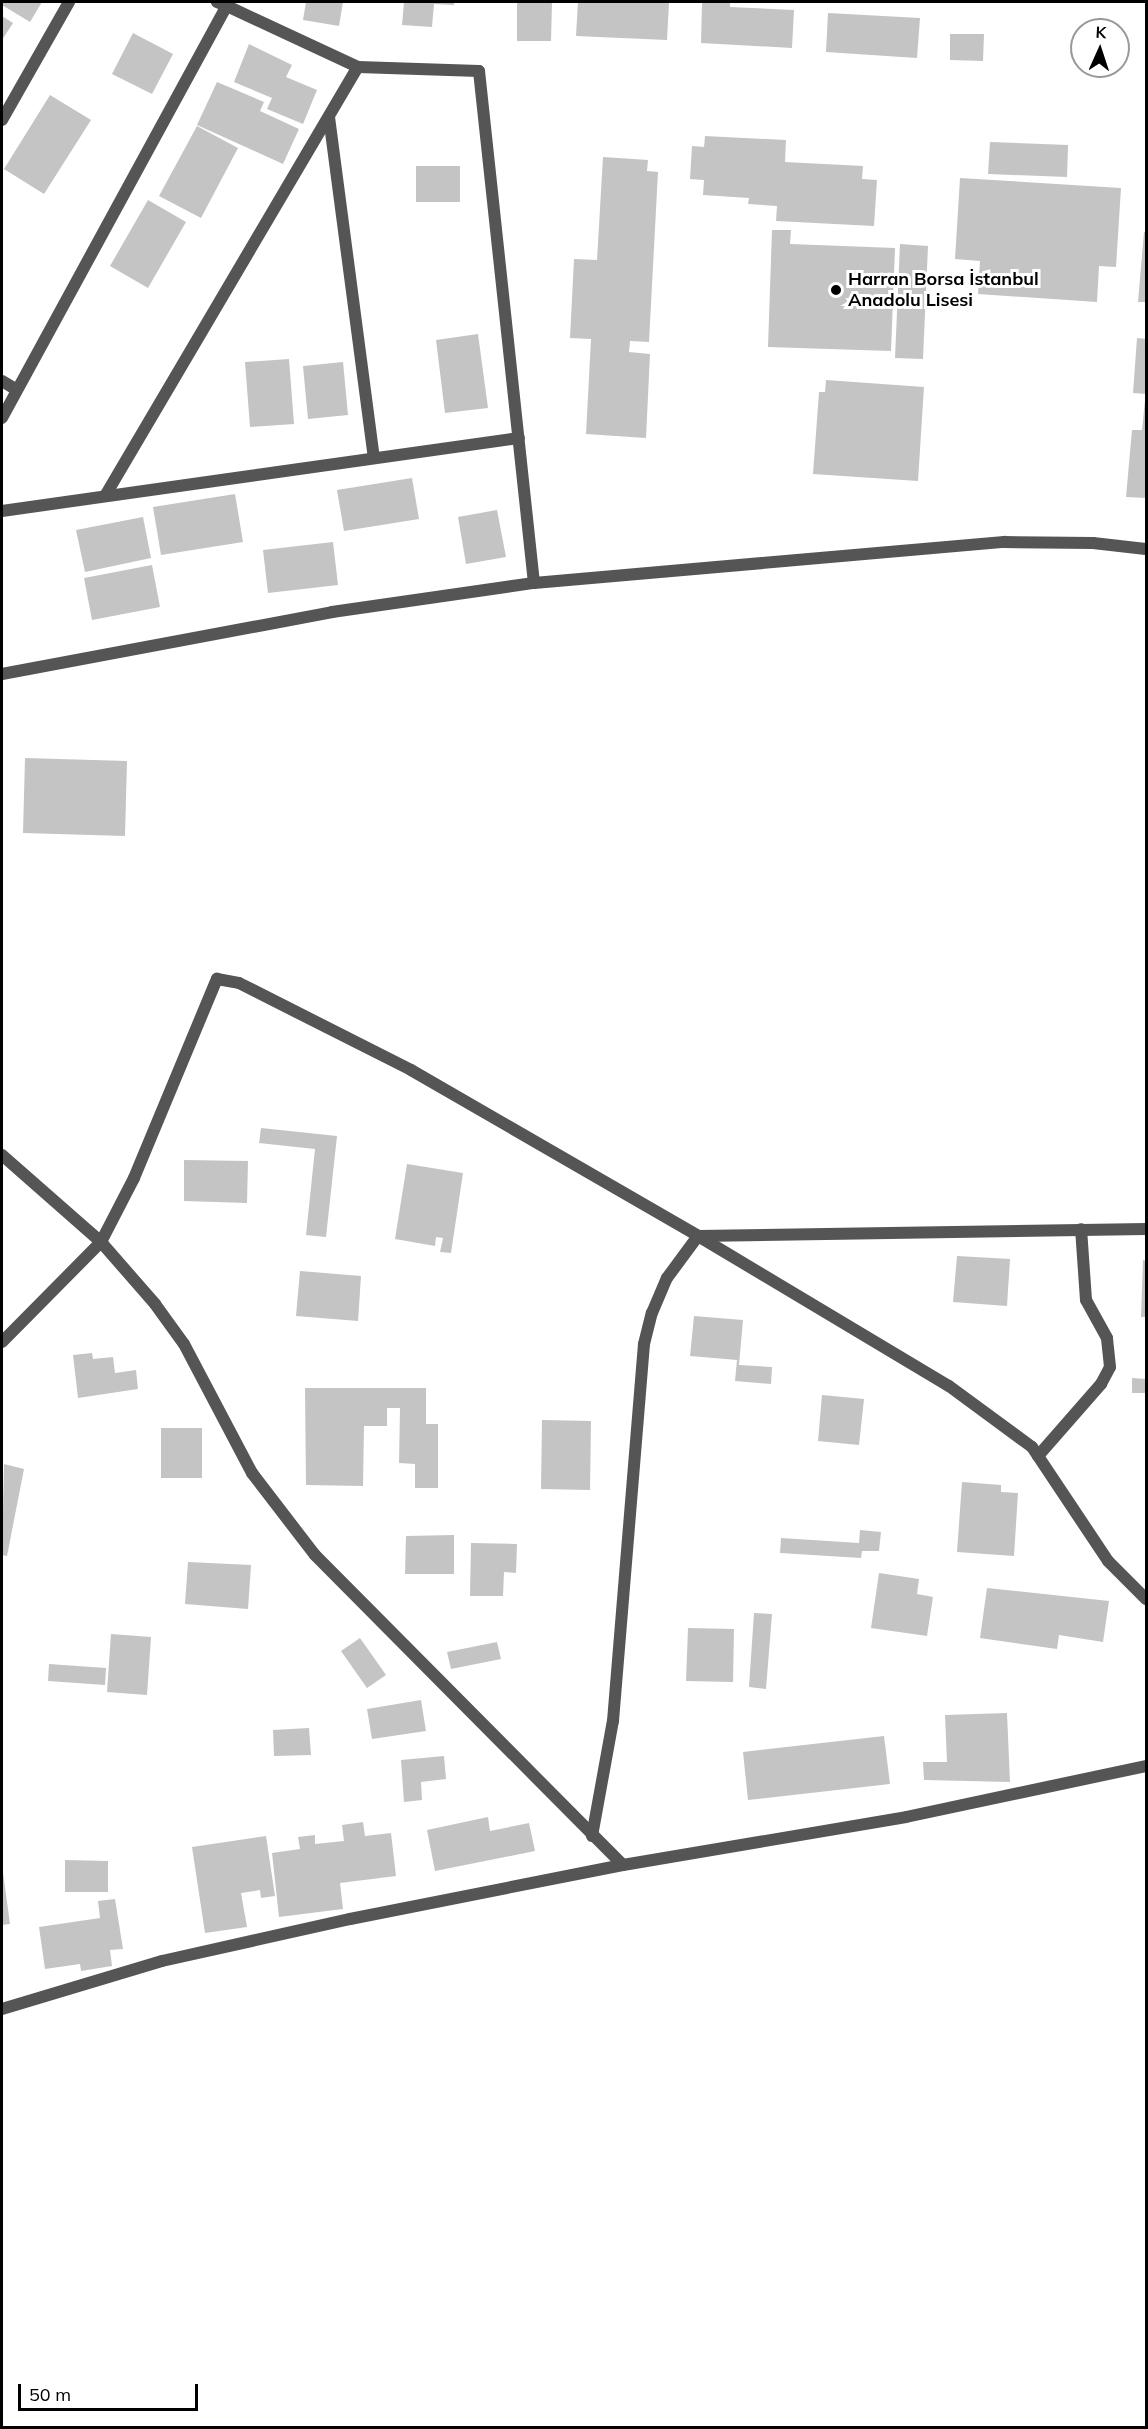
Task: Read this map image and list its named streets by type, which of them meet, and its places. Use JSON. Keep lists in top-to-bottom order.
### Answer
{
  "places": ["Harran Borsa İstanbul Anadolu Lisesi"],
  "scale_bar": "50 m",
  "north": "top"
}
